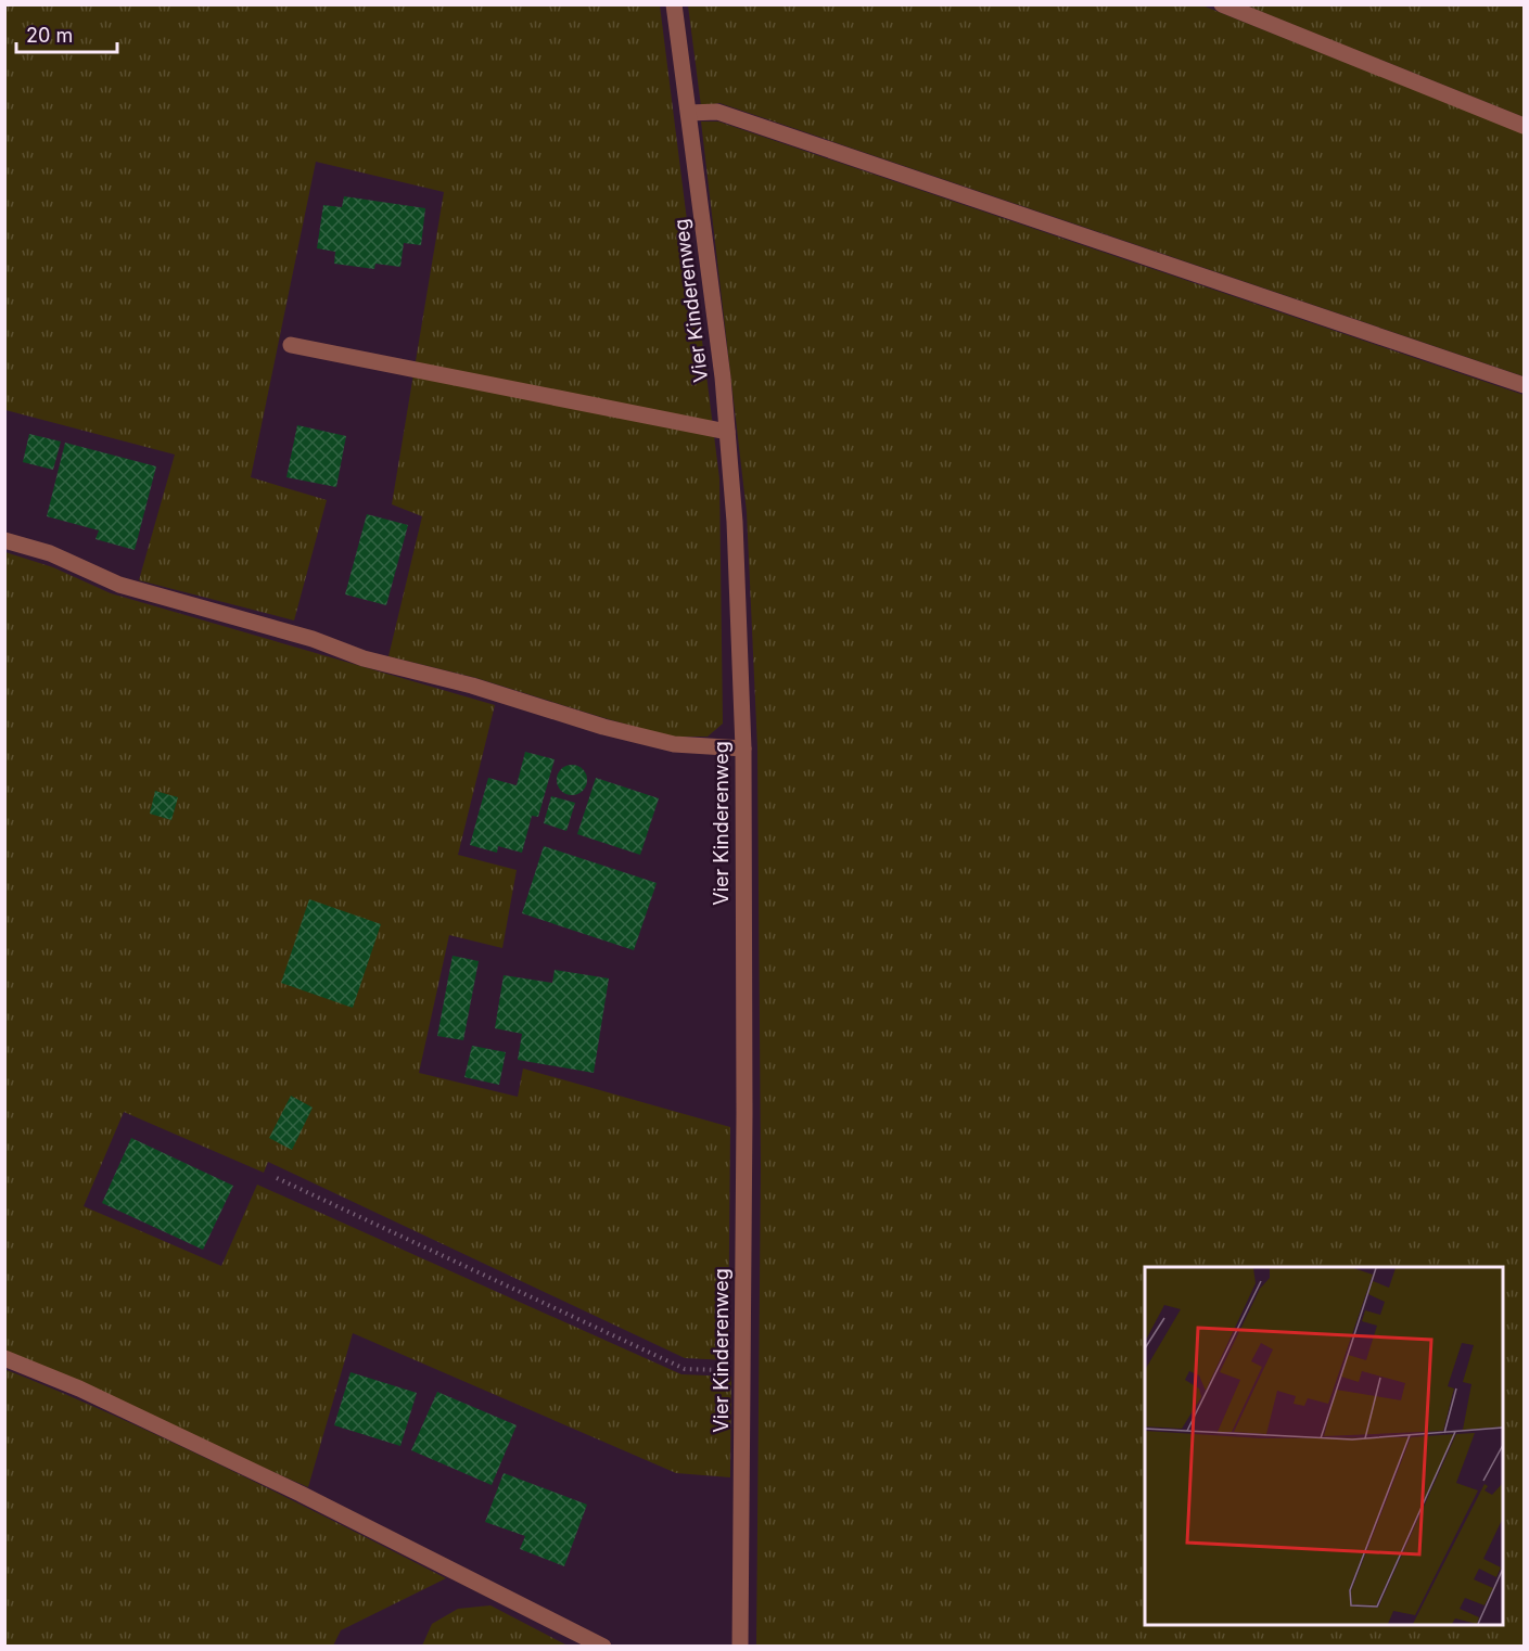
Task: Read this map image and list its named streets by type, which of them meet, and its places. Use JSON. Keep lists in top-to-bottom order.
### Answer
{
  "streets": {
    "street": ["Vier Kinderenweg"]
  },
  "scale_bar": "20 m"
}
